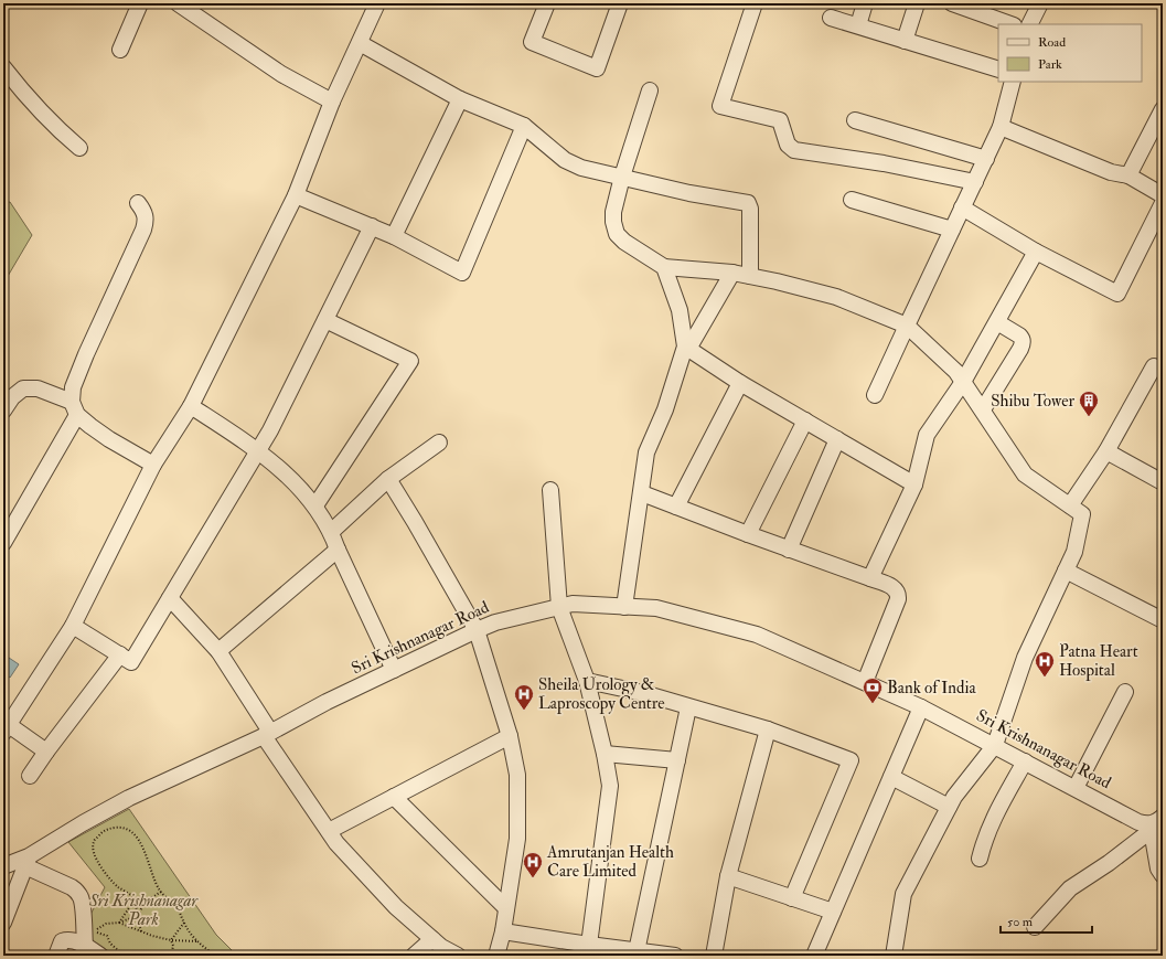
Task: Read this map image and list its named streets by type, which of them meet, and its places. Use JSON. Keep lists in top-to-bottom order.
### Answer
{
  "streets": {
    "street": ["Sri Krishnanagar Road"]
  },
  "parks": ["Sri Krishnanagar Park"],
  "places": {
    "building": ["Shibu Tower"],
    "hospital": ["Patna Heart Hospital", "Sheila Urology & Laproscopy Centre", "Amrutanjan Health Care Limited"],
    "bank": ["Bank of India"]
  },
  "legend": ["Road", "Park"],
  "scale_bar": "50 m"
}
